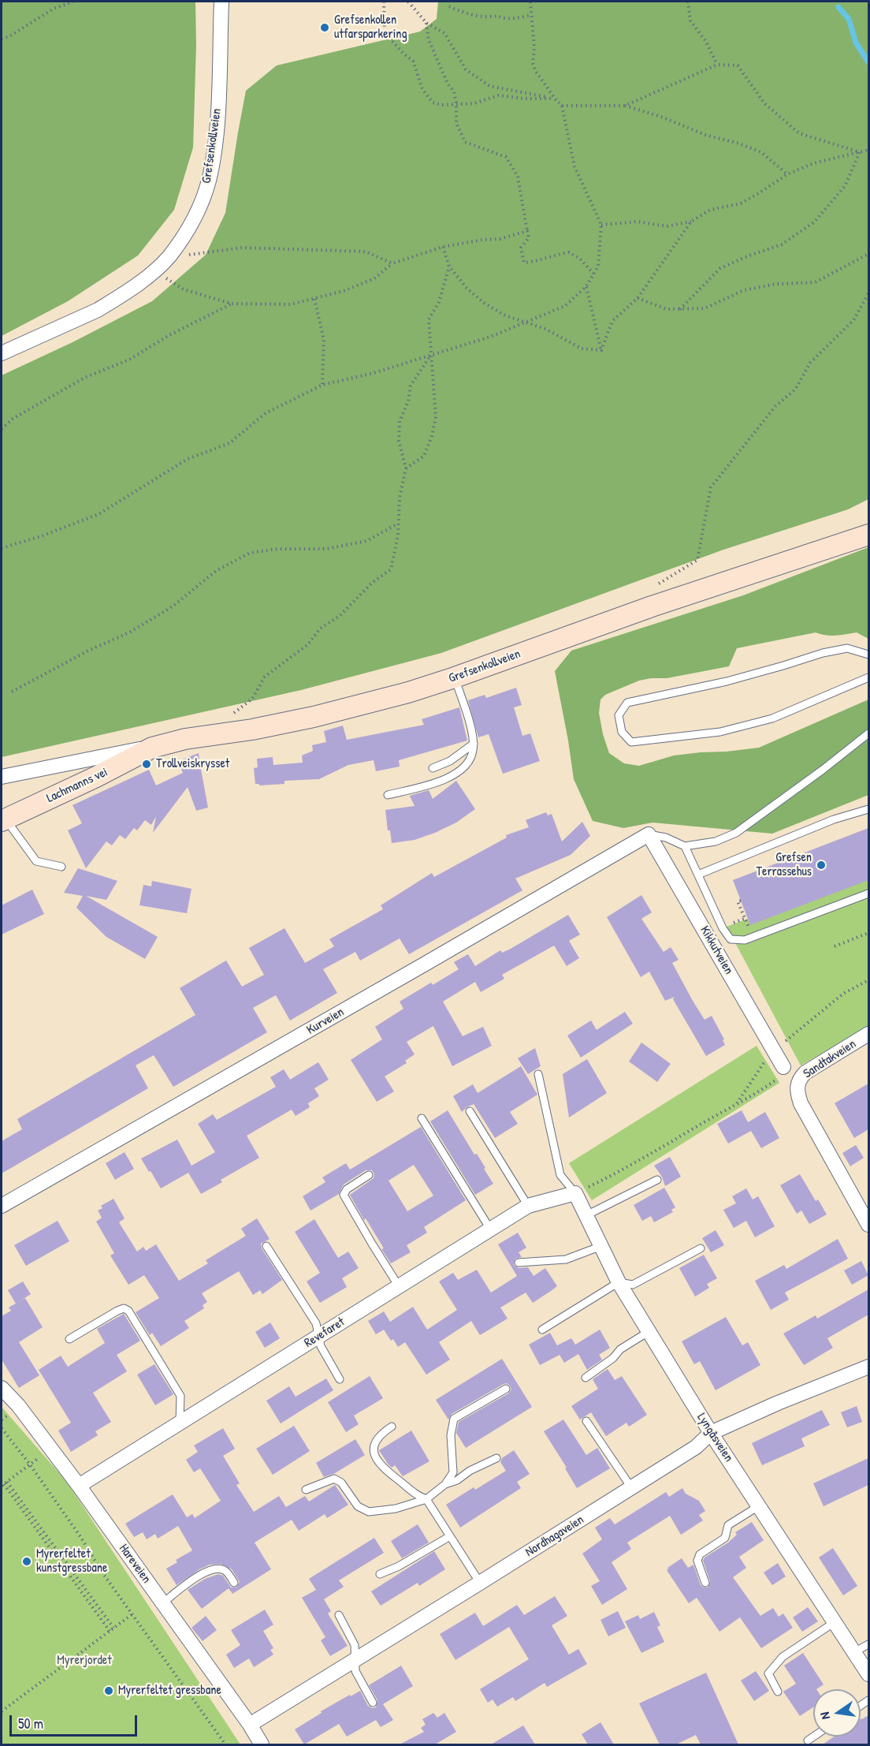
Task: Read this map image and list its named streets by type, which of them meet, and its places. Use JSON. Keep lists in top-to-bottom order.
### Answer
{
  "streets": {
    "street": [
      "Grefsenkollveien",
      "Lachmanns vei",
      "Kikkutveien",
      "Kurveien",
      "Sandtakveien",
      "Revefaret",
      "Lyngåsveien",
      "Nordhagaveien",
      "Hareveien"
    ]
  },
  "crossings": [
    ["Grefsenkollveien", "Lachmanns vei"],
    ["Kikkutveien", "Kurveien"],
    ["Revefaret", "Lyngåsveien"],
    ["Revefaret", "Hareveien"],
    ["Lyngåsveien", "Nordhagaveien"],
    ["Nordhagaveien", "Hareveien"]
  ],
  "parks": ["Myrerjordet"],
  "places": [
    "Grefsenkollen utfarsparkering",
    "Trollveiskrysset",
    "Grefsen Terrassehus",
    "Myrerfeltet kunstgressbane",
    "Myrerfeltet gressbane"
  ],
  "scale_bar": "50 m",
  "north": "left"
}
